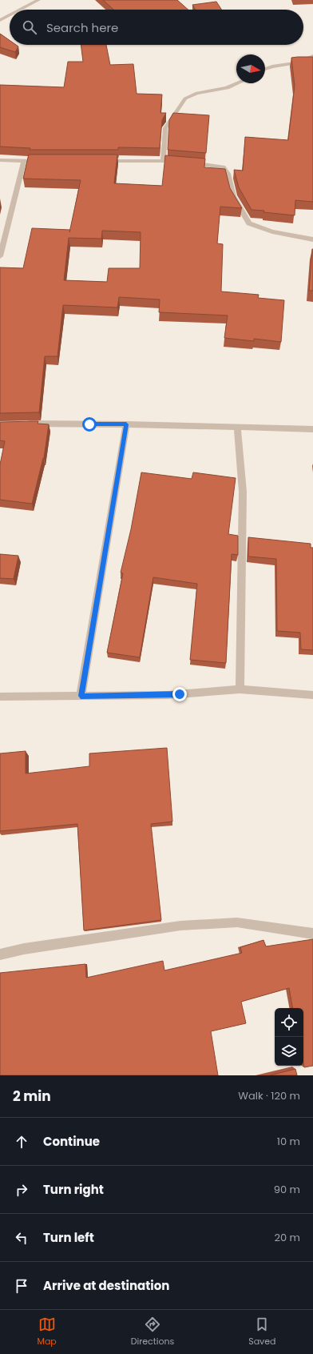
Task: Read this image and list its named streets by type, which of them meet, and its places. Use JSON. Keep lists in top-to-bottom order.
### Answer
{
  "north": "right",
  "page": {
    "search": "Search here",
    "heading": ["2 min", "Walk · 120 m"],
    "list": [
      ["Continue", "10 m"],
      ["Turn right", "90 m"],
      ["Turn left", "20 m"],
      "Arrive at destination"
    ],
    "nav": ["Map", "Directions", "Saved"]
  }
}
